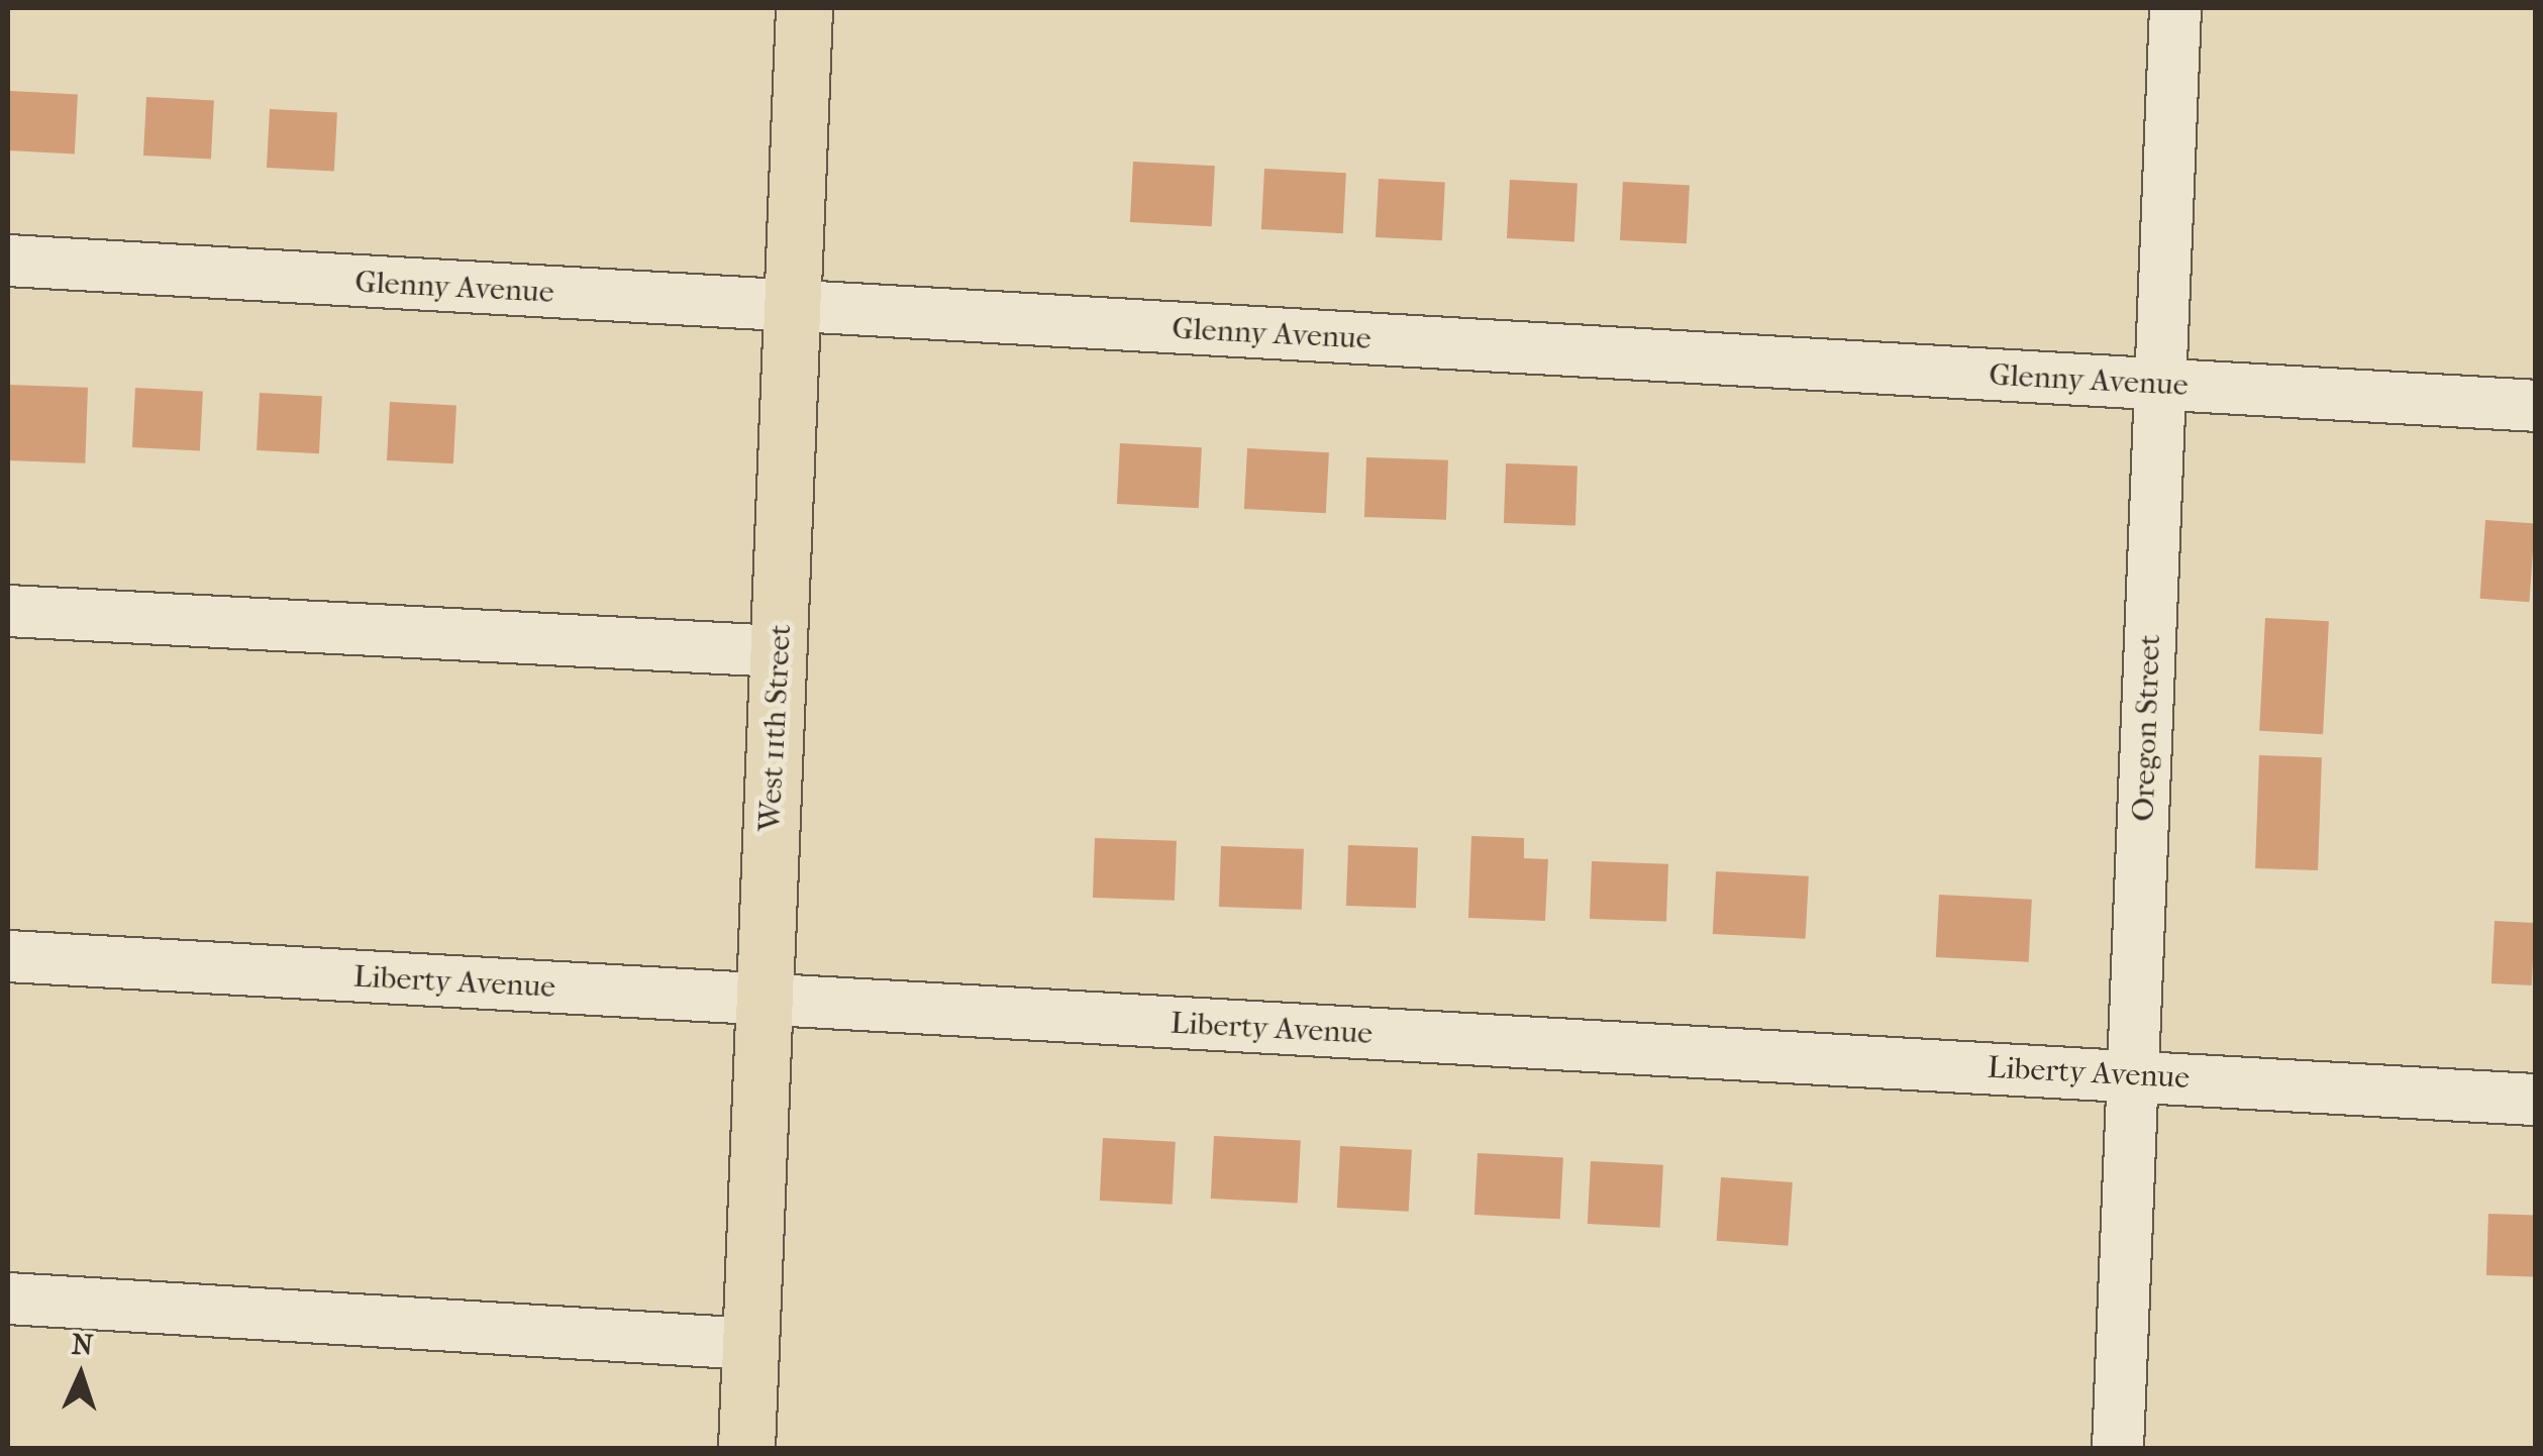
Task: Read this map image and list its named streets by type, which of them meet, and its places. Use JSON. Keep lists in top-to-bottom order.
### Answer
{
  "streets": {
    "main road": ["West 11th Street"],
    "street": ["Glenny Avenue", "Oregon Street", "Liberty Avenue"]
  },
  "crossings": [
    ["Glenny Avenue", "West 11th Street"],
    ["Glenny Avenue", "Oregon Street"],
    ["West 11th Street", "Liberty Avenue"],
    ["Oregon Street", "Liberty Avenue"]
  ],
  "north": "top"
}
